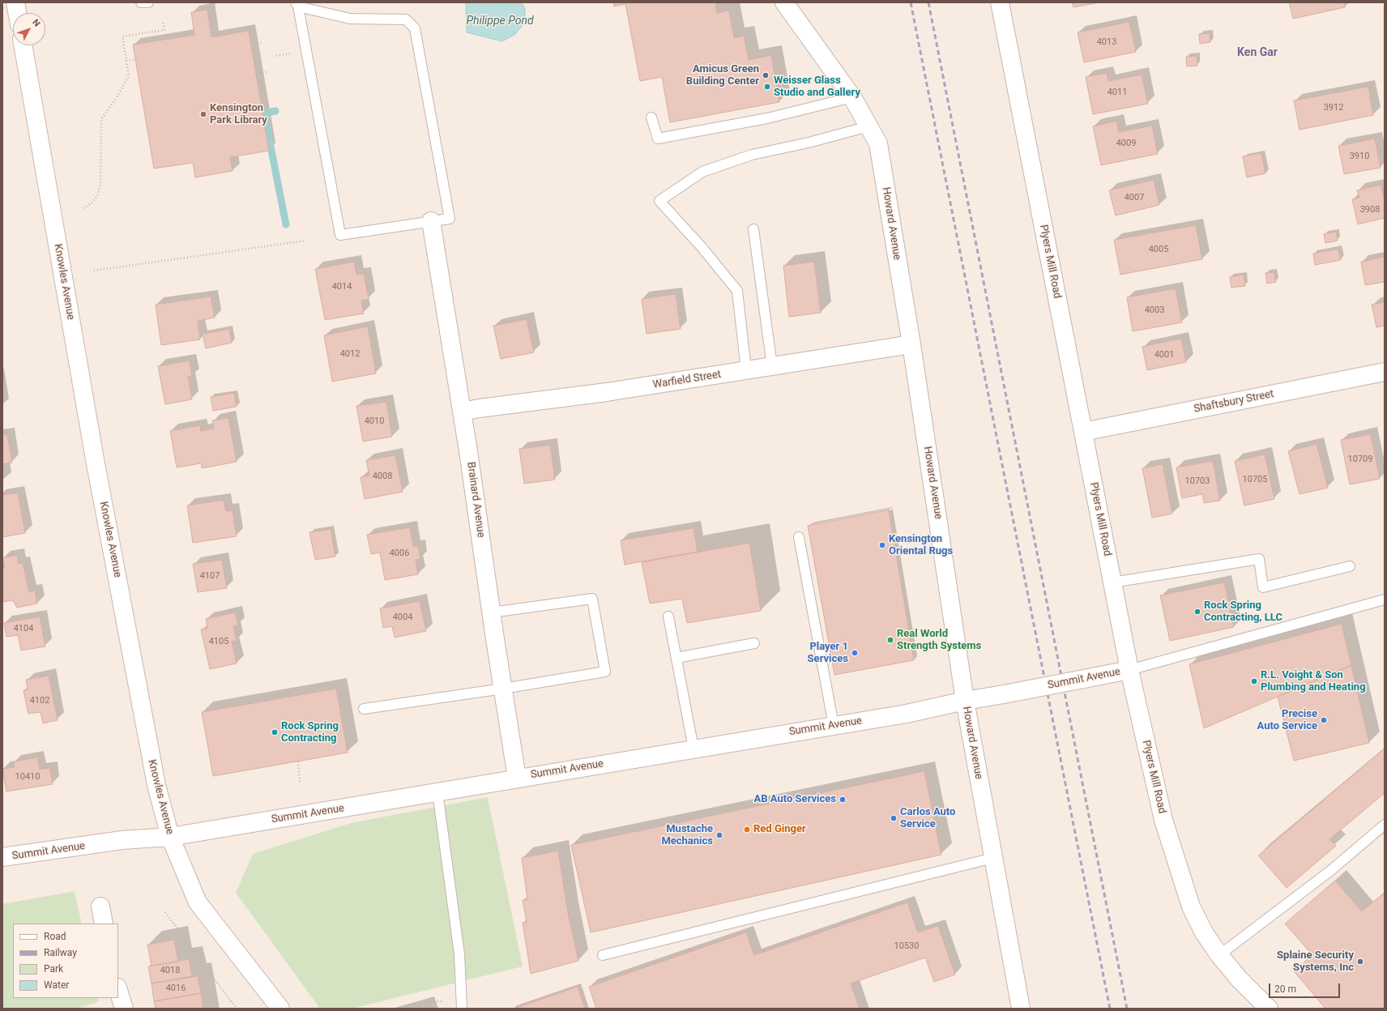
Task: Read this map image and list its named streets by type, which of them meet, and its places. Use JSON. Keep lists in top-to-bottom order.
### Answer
{
  "streets": {
    "street": [
      "Howard Avenue",
      "Plyers Mill Road",
      "Knowles Avenue",
      "Warfield Street",
      "Shaftsbury Street",
      "Brainard Avenue",
      "Summit Avenue"
    ]
  },
  "crossings": [
    ["Howard Avenue", "Warfield Street"],
    ["Howard Avenue", "Summit Avenue"],
    ["Plyers Mill Road", "Shaftsbury Street"],
    ["Plyers Mill Road", "Summit Avenue"],
    ["Knowles Avenue", "Summit Avenue"],
    ["Warfield Street", "Brainard Avenue"],
    ["Brainard Avenue", "Summit Avenue"]
  ],
  "districts": ["Ken Gar"],
  "water": ["Philippe Pond"],
  "places": [
    "Amicus Green Building Center",
    "Weisser Glass Studio and Gallery",
    "Kensington Park Library",
    "Kensington Oriental Rugs",
    "Rock Spring Contracting, LLC",
    "Real World Strength Systems",
    "Player 1 Services",
    "R.L. Voight & Son Plumbing and Heating",
    "Precise Auto Service",
    "Rock Spring Contracting",
    "AB Auto Services",
    "Carlos Auto Service",
    "Red Ginger",
    "Mustache Mechanics",
    "Splaine Security Systems, Inc"
  ],
  "house_numbers": [
    "4013",
    "4011",
    "3912",
    "4009",
    "3910",
    "4007",
    "3908",
    "4005",
    "4014",
    "4003",
    "4012",
    "4001",
    "4010",
    "10709",
    "4008",
    "10705",
    "10703",
    "4006",
    "4107",
    "4004",
    "4104",
    "4105",
    "4102",
    "10410",
    "10530",
    "4018",
    "4016"
  ],
  "legend": [
    "Road",
    "Railway",
    "Park",
    "Water"
  ],
  "scale_bar": "20 m",
  "north": "top right"
}
